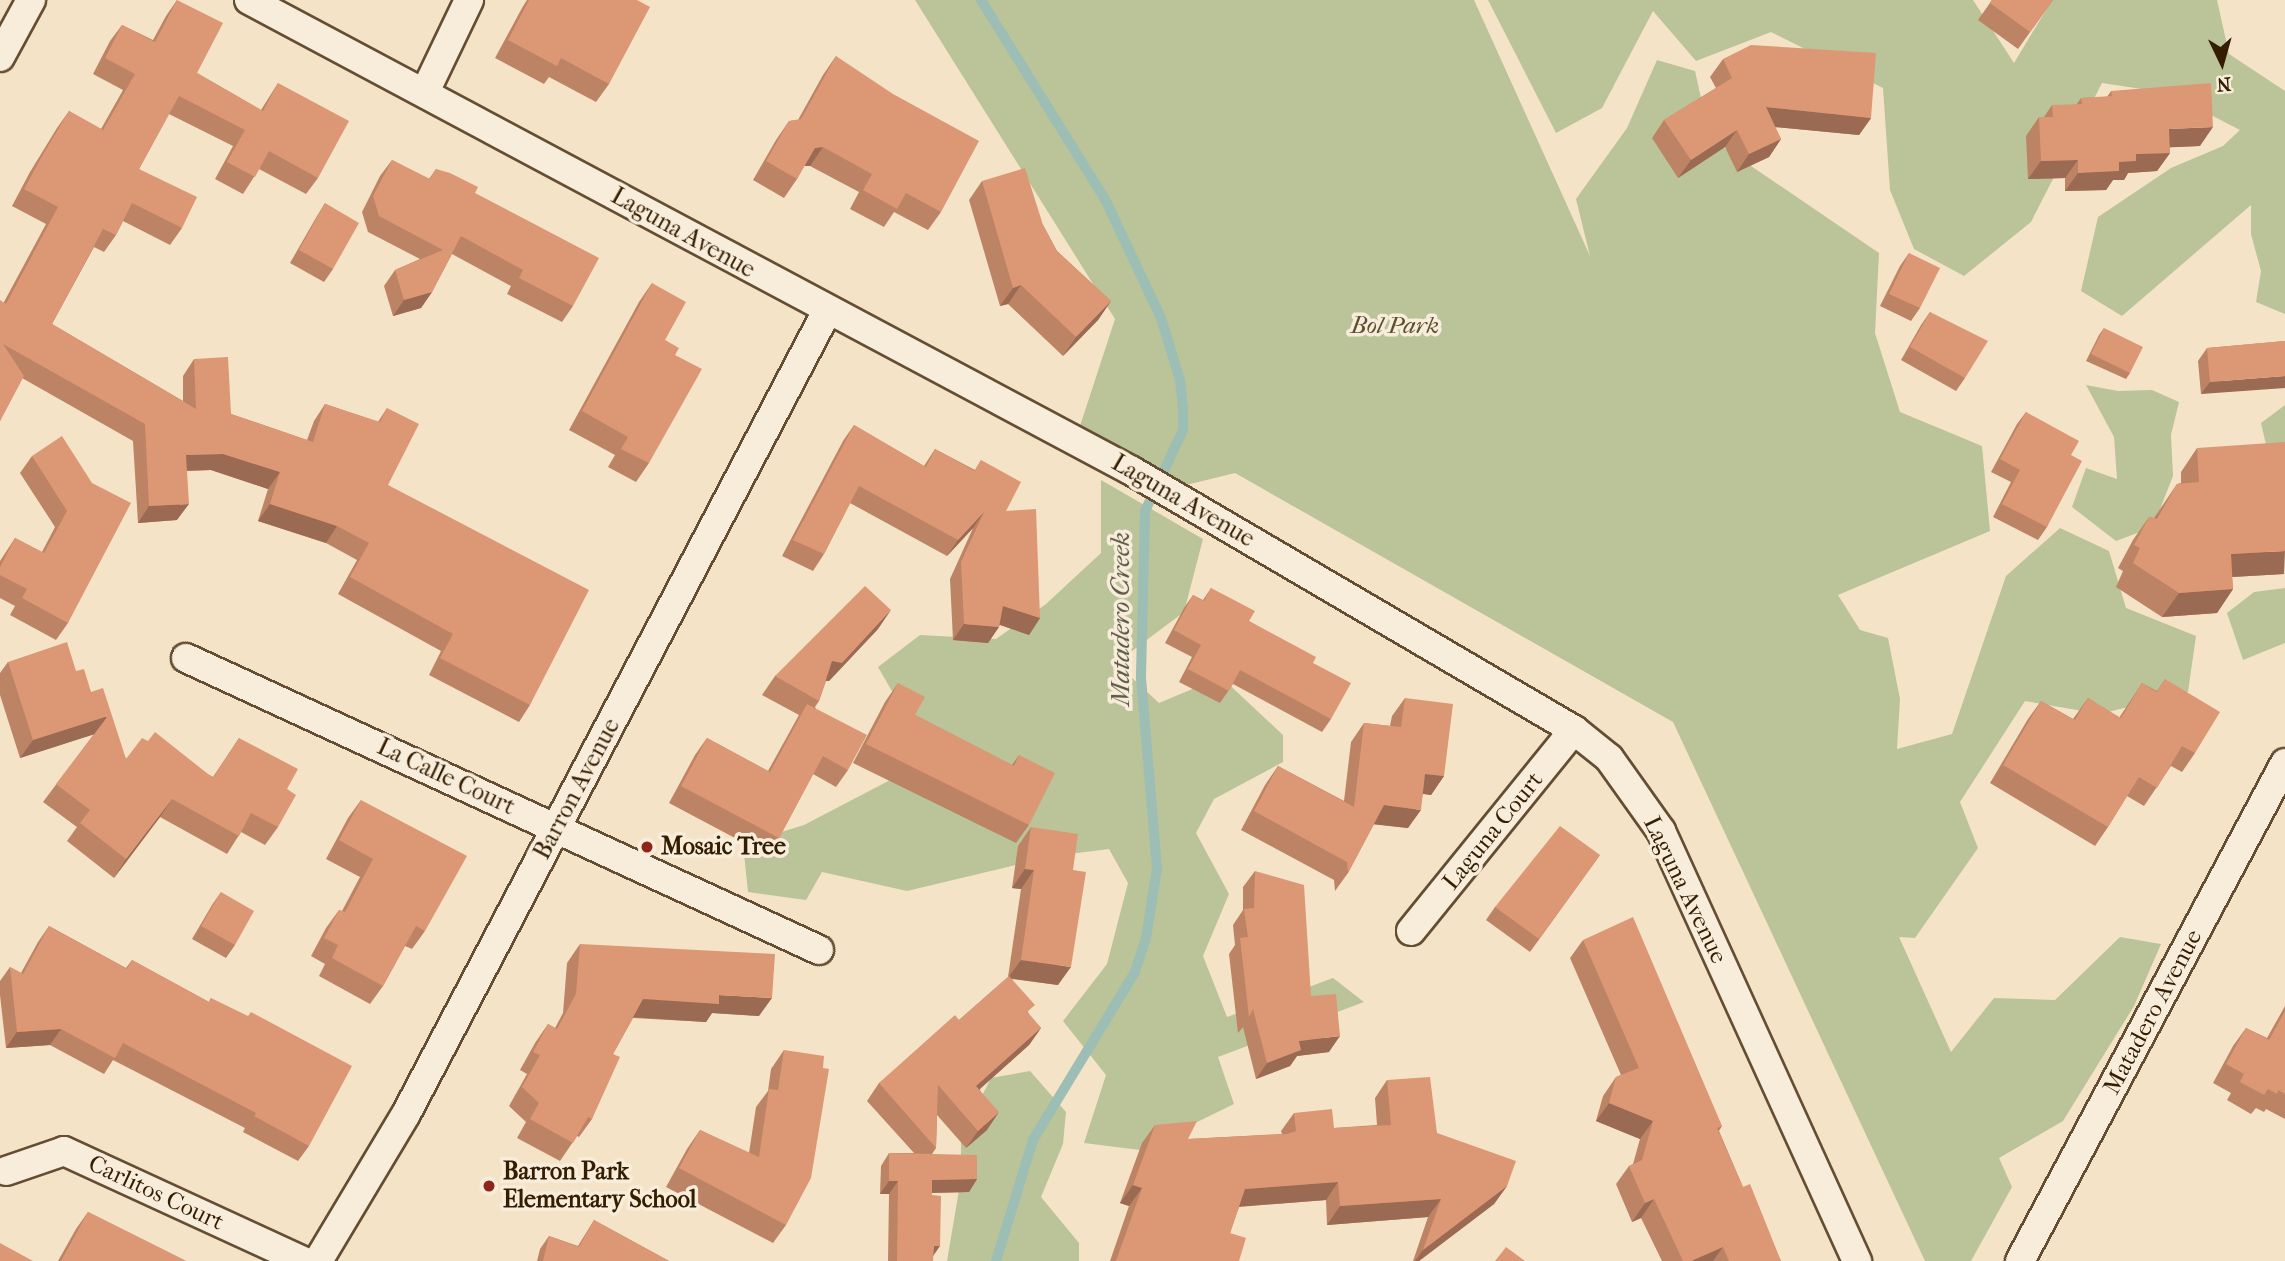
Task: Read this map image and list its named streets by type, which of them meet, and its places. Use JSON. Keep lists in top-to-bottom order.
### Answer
{
  "streets": {
    "street": [
      "Laguna Avenue",
      "La Calle Court",
      "Barron Avenue",
      "Laguna Court",
      "Matadero Avenue",
      "Carlitos Court"
    ]
  },
  "crossings": [
    ["Laguna Avenue", "Barron Avenue"],
    ["Laguna Avenue", "Laguna Court"],
    ["La Calle Court", "Barron Avenue"]
  ],
  "water": ["Matadero Creek"],
  "parks": ["Bol Park"],
  "places": ["Mosaic Tree", "Barron Park Elementary School"],
  "north": "bottom"
}
